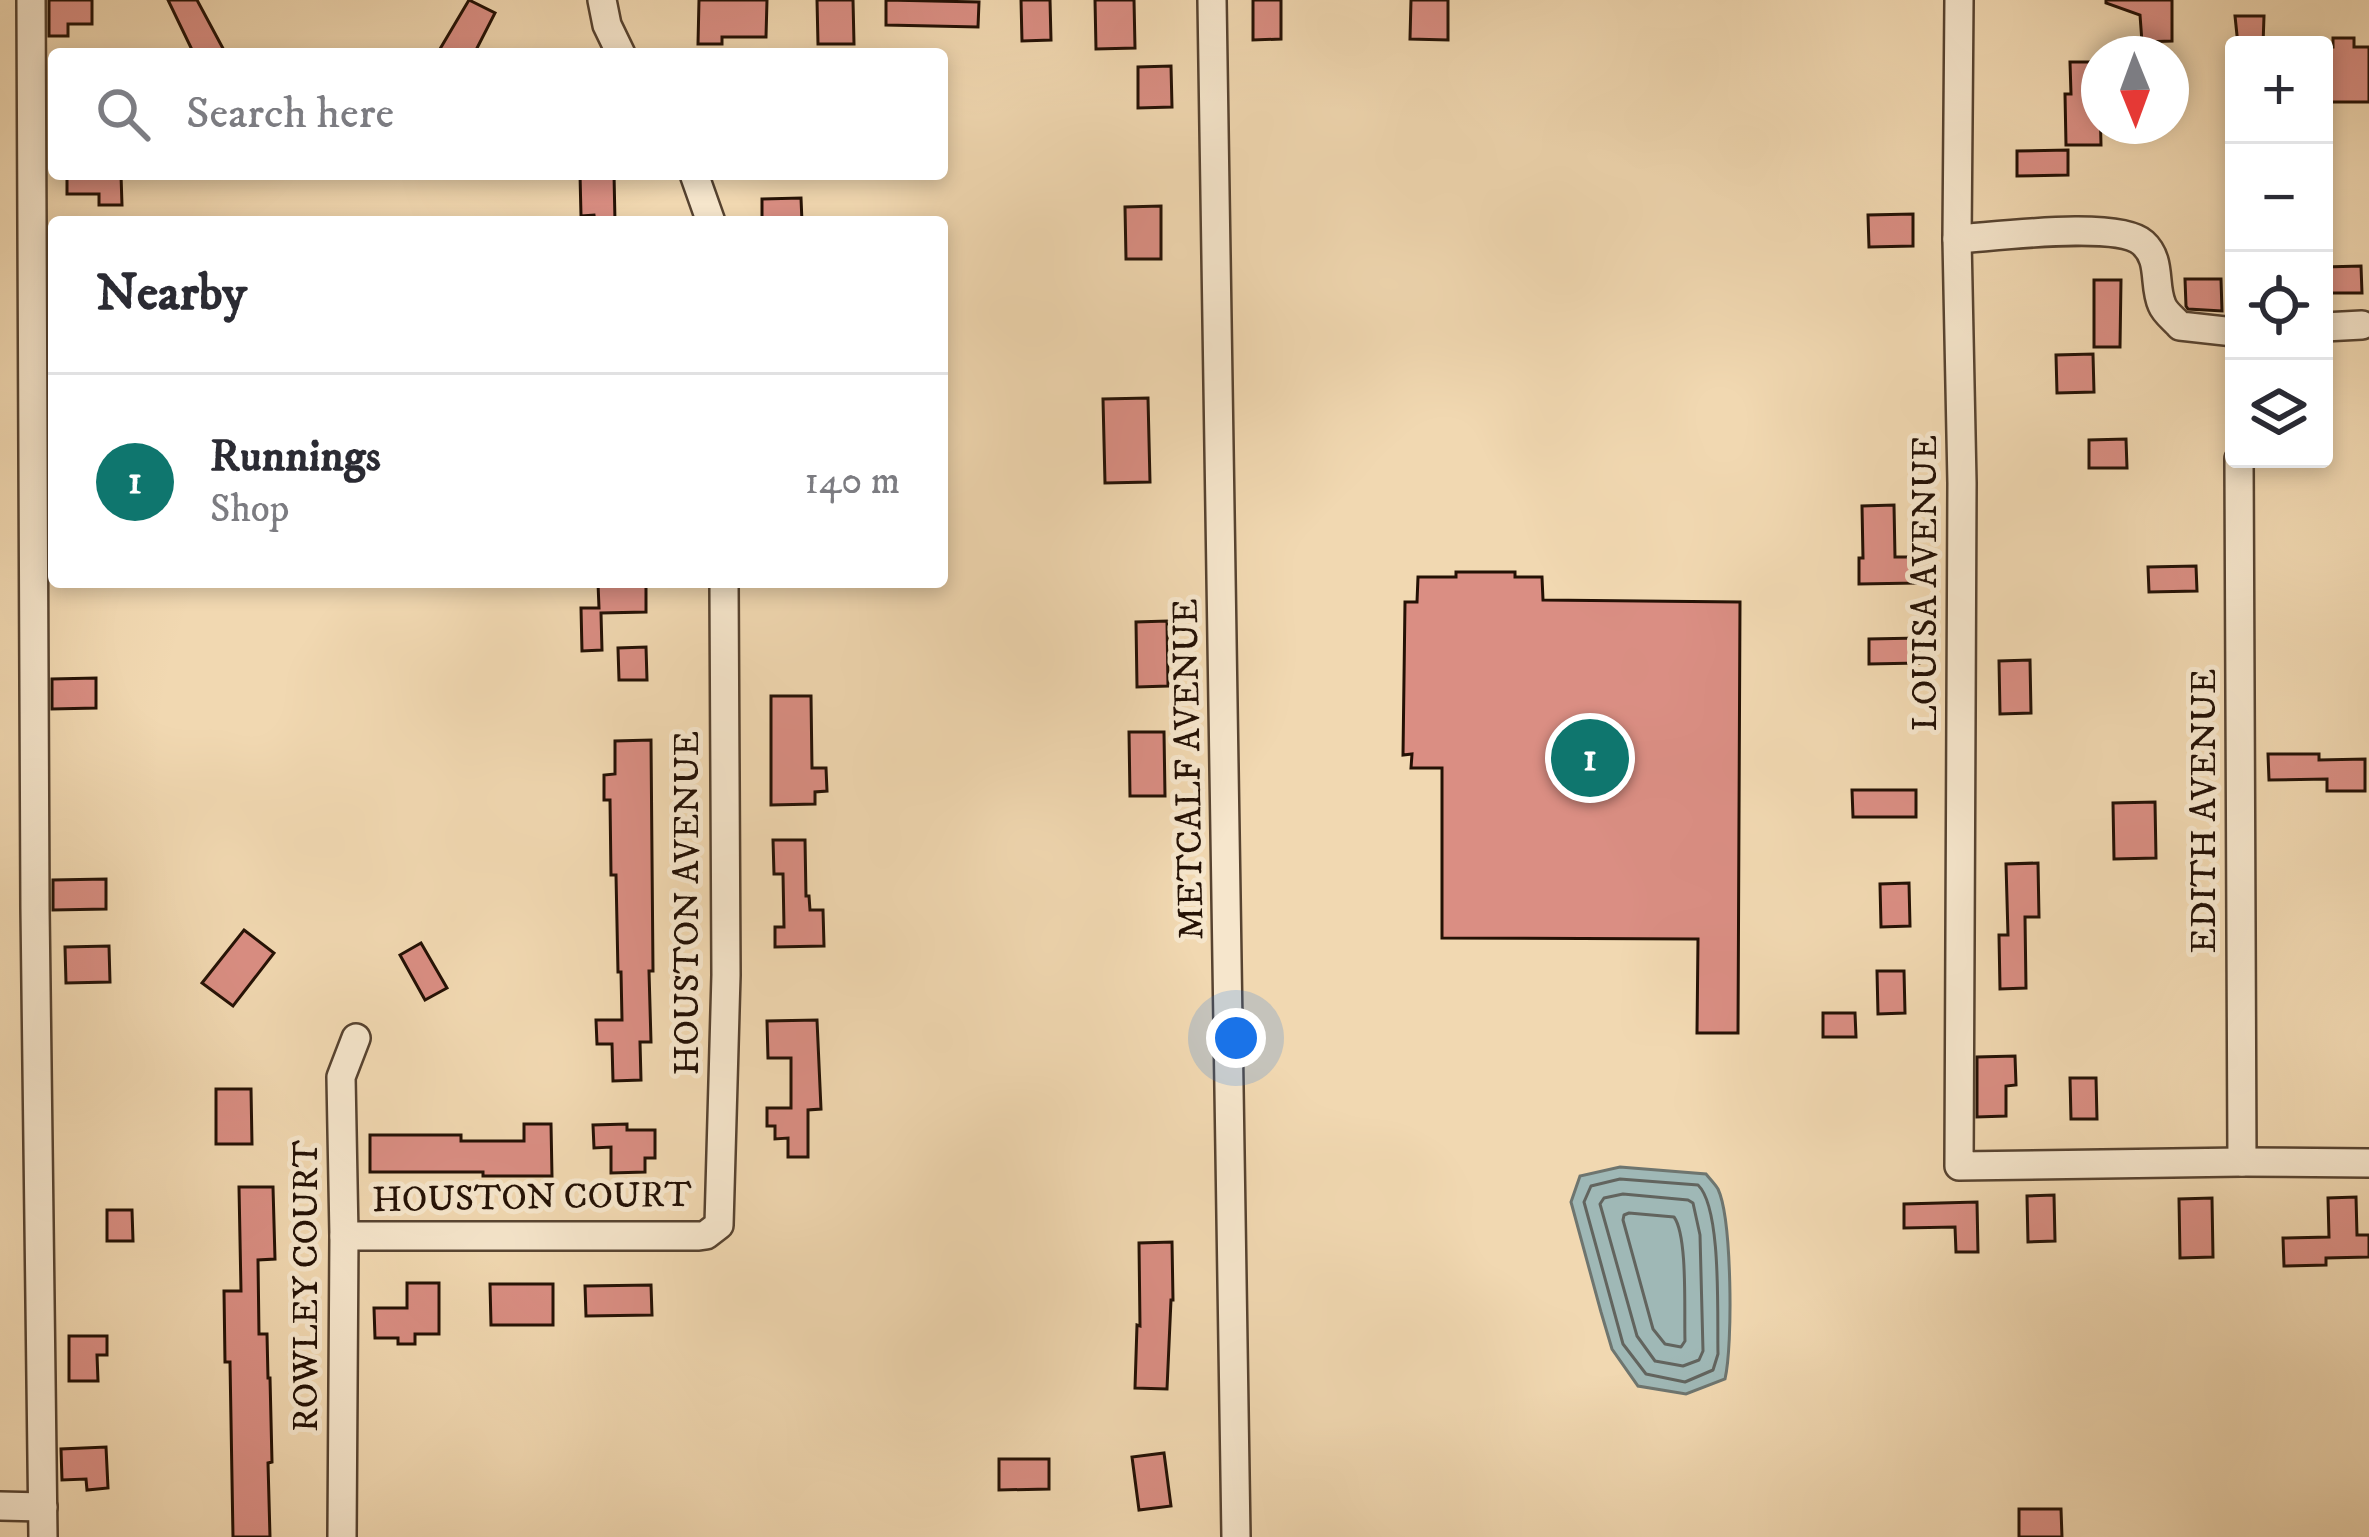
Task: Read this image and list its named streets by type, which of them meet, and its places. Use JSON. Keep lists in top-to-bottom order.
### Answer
{
  "streets": {
    "street": [
      "LOUISA AVENUE",
      "METCALF AVENUE",
      "EDITH AVENUE",
      "HOUSTON AVENUE",
      "HOUSTON COURT",
      "ROWLEY COURT"
    ]
  },
  "crossings": [
    ["LOUISA AVENUE", "EDITH AVENUE"],
    ["HOUSTON AVENUE", "HOUSTON COURT"],
    ["HOUSTON COURT", "ROWLEY COURT"]
  ],
  "north": "bottom",
  "page": {
    "map_buttons": ["+", "−"],
    "search": "Search here",
    "heading": "Nearby",
    "list": [
      {
        "mark": "1",
        "name": "Runnings",
        "note": "Shop",
        "value": "140 m"
      }
    ],
    "pins": "1"
  }
}
